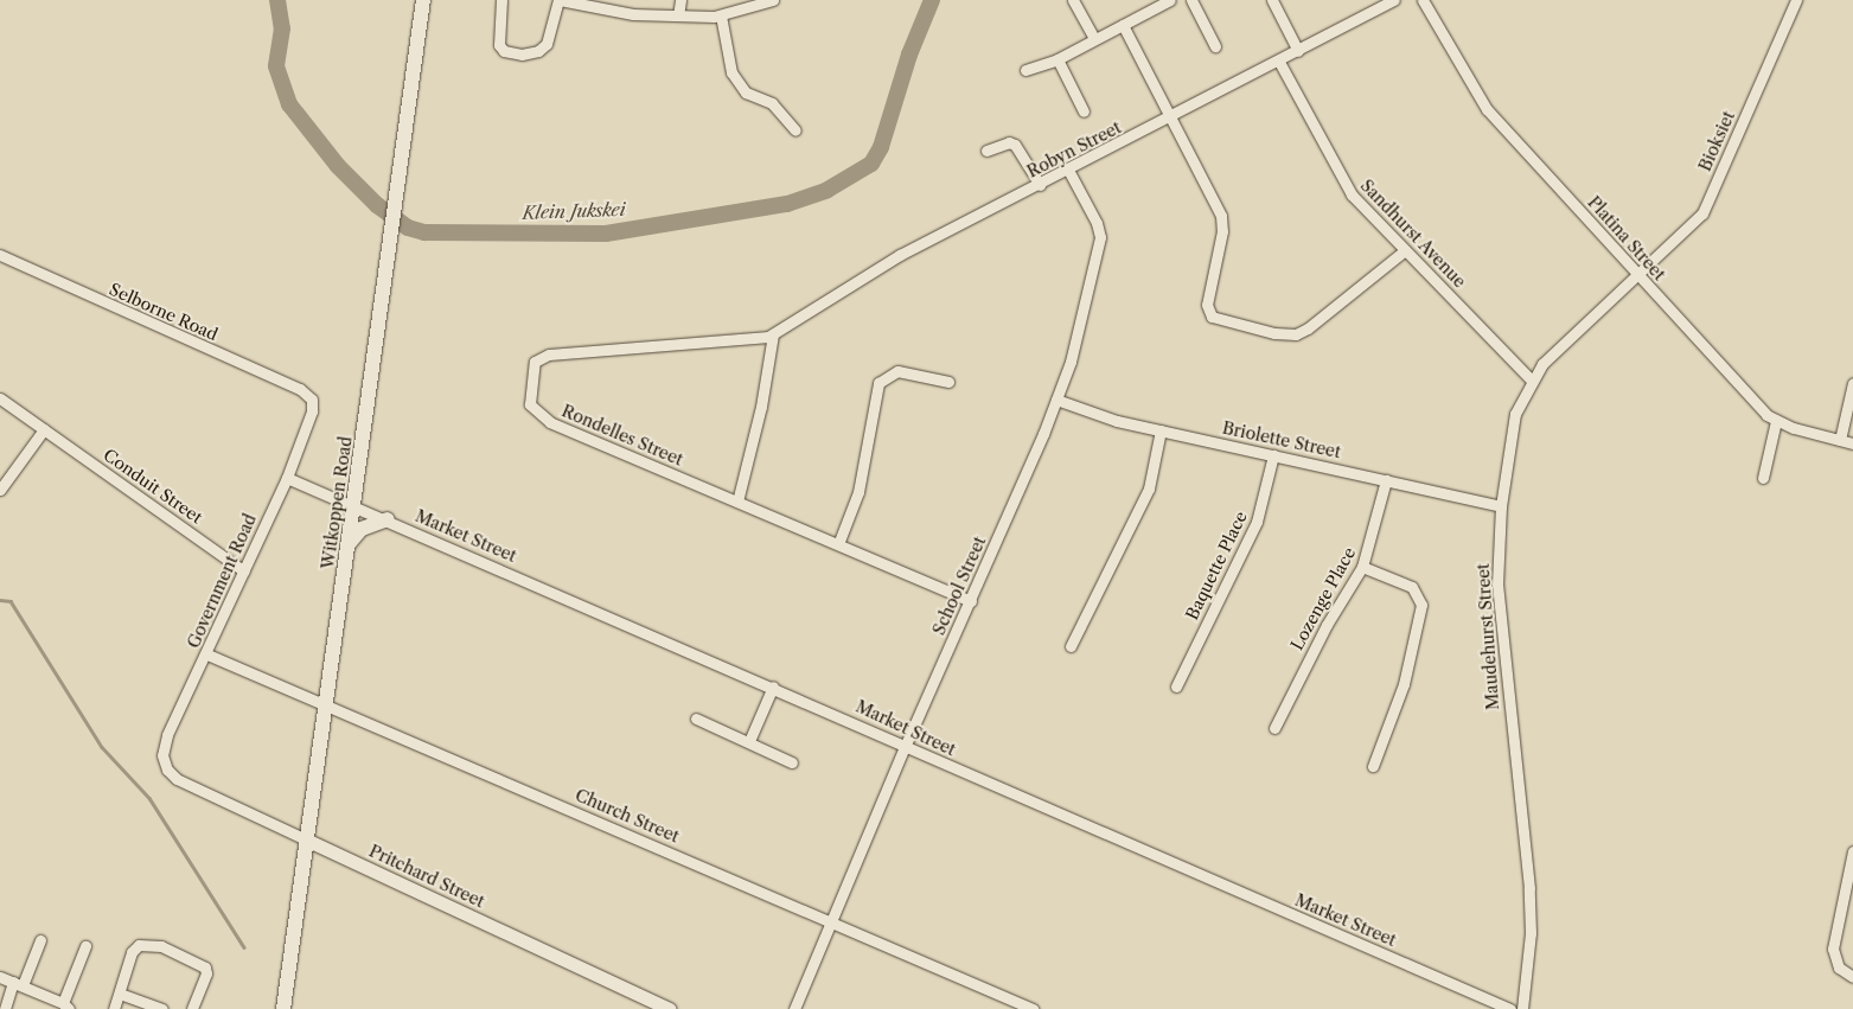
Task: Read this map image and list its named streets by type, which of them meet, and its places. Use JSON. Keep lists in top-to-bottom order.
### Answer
{
  "streets": {
    "main road": ["Witkoppen Road"],
    "street": [
      "Bioksiet",
      "Robyn Street",
      "Sandhurst Avenue",
      "Platina Street",
      "Selborne Road",
      "Rondelles Street",
      "Briolette Street",
      "Conduit Street",
      "Market Street",
      "Baquette Place",
      "Government Road",
      "School Street",
      "Lozenge Place",
      "Maudehurst Street",
      "Church Street",
      "Pritchard Street"
    ]
  },
  "crossings": [
    ["Bioksiet", "Platina Street"],
    ["Bioksiet", "Maudehurst Street"],
    ["Robyn Street", "Sandhurst Avenue"],
    ["Robyn Street", "Rondelles Street"],
    ["Robyn Street", "School Street"],
    ["Sandhurst Avenue", "Maudehurst Street"],
    ["Platina Street", "Maudehurst Street"],
    ["Selborne Road", "Government Road"],
    ["Rondelles Street", "School Street"],
    ["Briolette Street", "Baquette Place"],
    ["Briolette Street", "School Street"],
    ["Briolette Street", "Lozenge Place"],
    ["Briolette Street", "Maudehurst Street"],
    ["Conduit Street", "Government Road"],
    ["Witkoppen Road", "Market Street"],
    ["Witkoppen Road", "Church Street"],
    ["Witkoppen Road", "Pritchard Street"],
    ["Market Street", "Government Road"],
    ["Market Street", "School Street"],
    ["Government Road", "Church Street"],
    ["Government Road", "Pritchard Street"],
    ["School Street", "Church Street"]
  ],
  "water": ["Klein Jukskei"]
}
